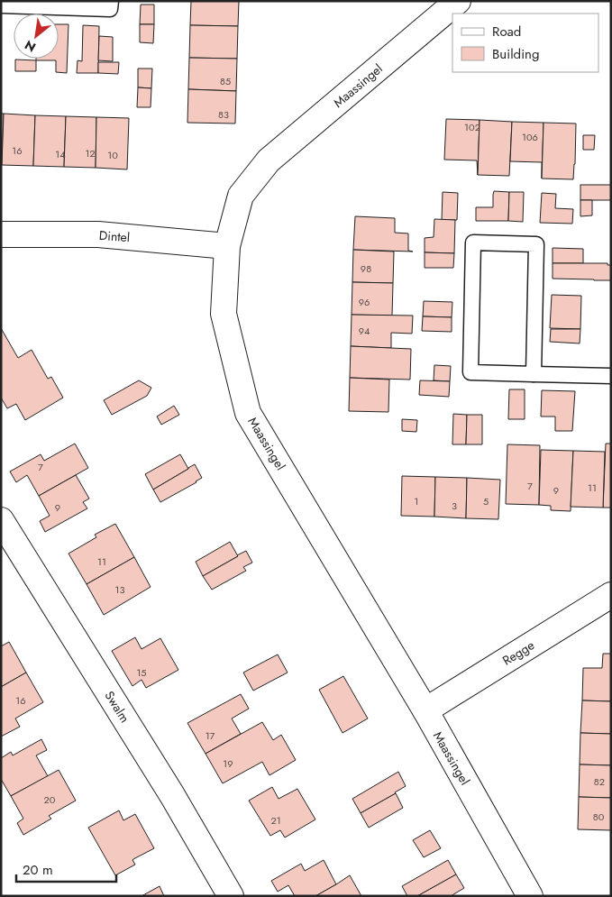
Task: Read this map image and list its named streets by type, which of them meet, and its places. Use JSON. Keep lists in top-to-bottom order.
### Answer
{
  "streets": {
    "street": [
      "Maassingel",
      "Dintel",
      "Regge",
      "Swalm"
    ]
  },
  "crossings": [
    ["Maassingel", "Dintel"],
    ["Maassingel", "Regge"]
  ],
  "house_numbers": [
    "85",
    "83",
    "102",
    "106",
    "16",
    "12",
    "14",
    "10",
    "98",
    "96",
    "94",
    "7",
    "7",
    "11",
    "9",
    "1",
    "5",
    "3",
    "9",
    "11",
    "13",
    "15",
    "16",
    "17",
    "19",
    "82",
    "20",
    "80",
    "21"
  ],
  "legend": ["Road", "Building"],
  "scale_bar": "20 m",
  "north": "bottom left"
}
